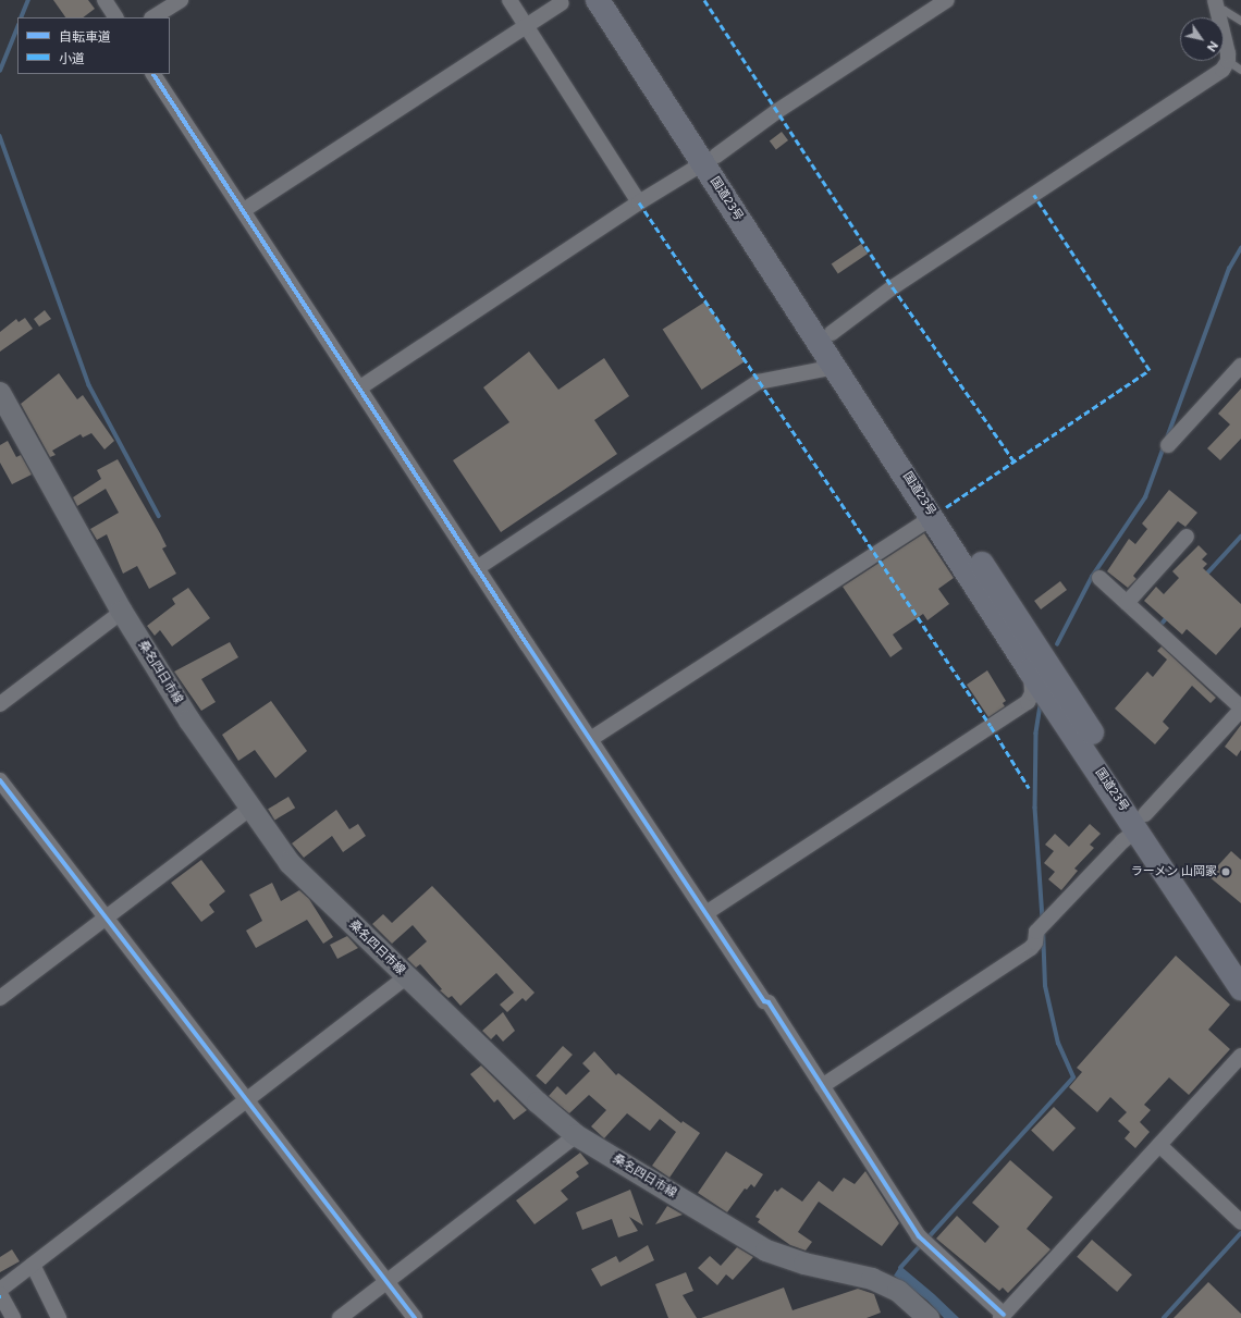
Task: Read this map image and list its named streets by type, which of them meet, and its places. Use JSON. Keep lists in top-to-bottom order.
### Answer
{
  "streets": {
    "highway": ["国道23号"],
    "main road": ["桑名四日市線"]
  },
  "places": ["ラーメン 山岡家"],
  "legend": ["自転車道", "小道"],
  "north": "bottom right"
}
